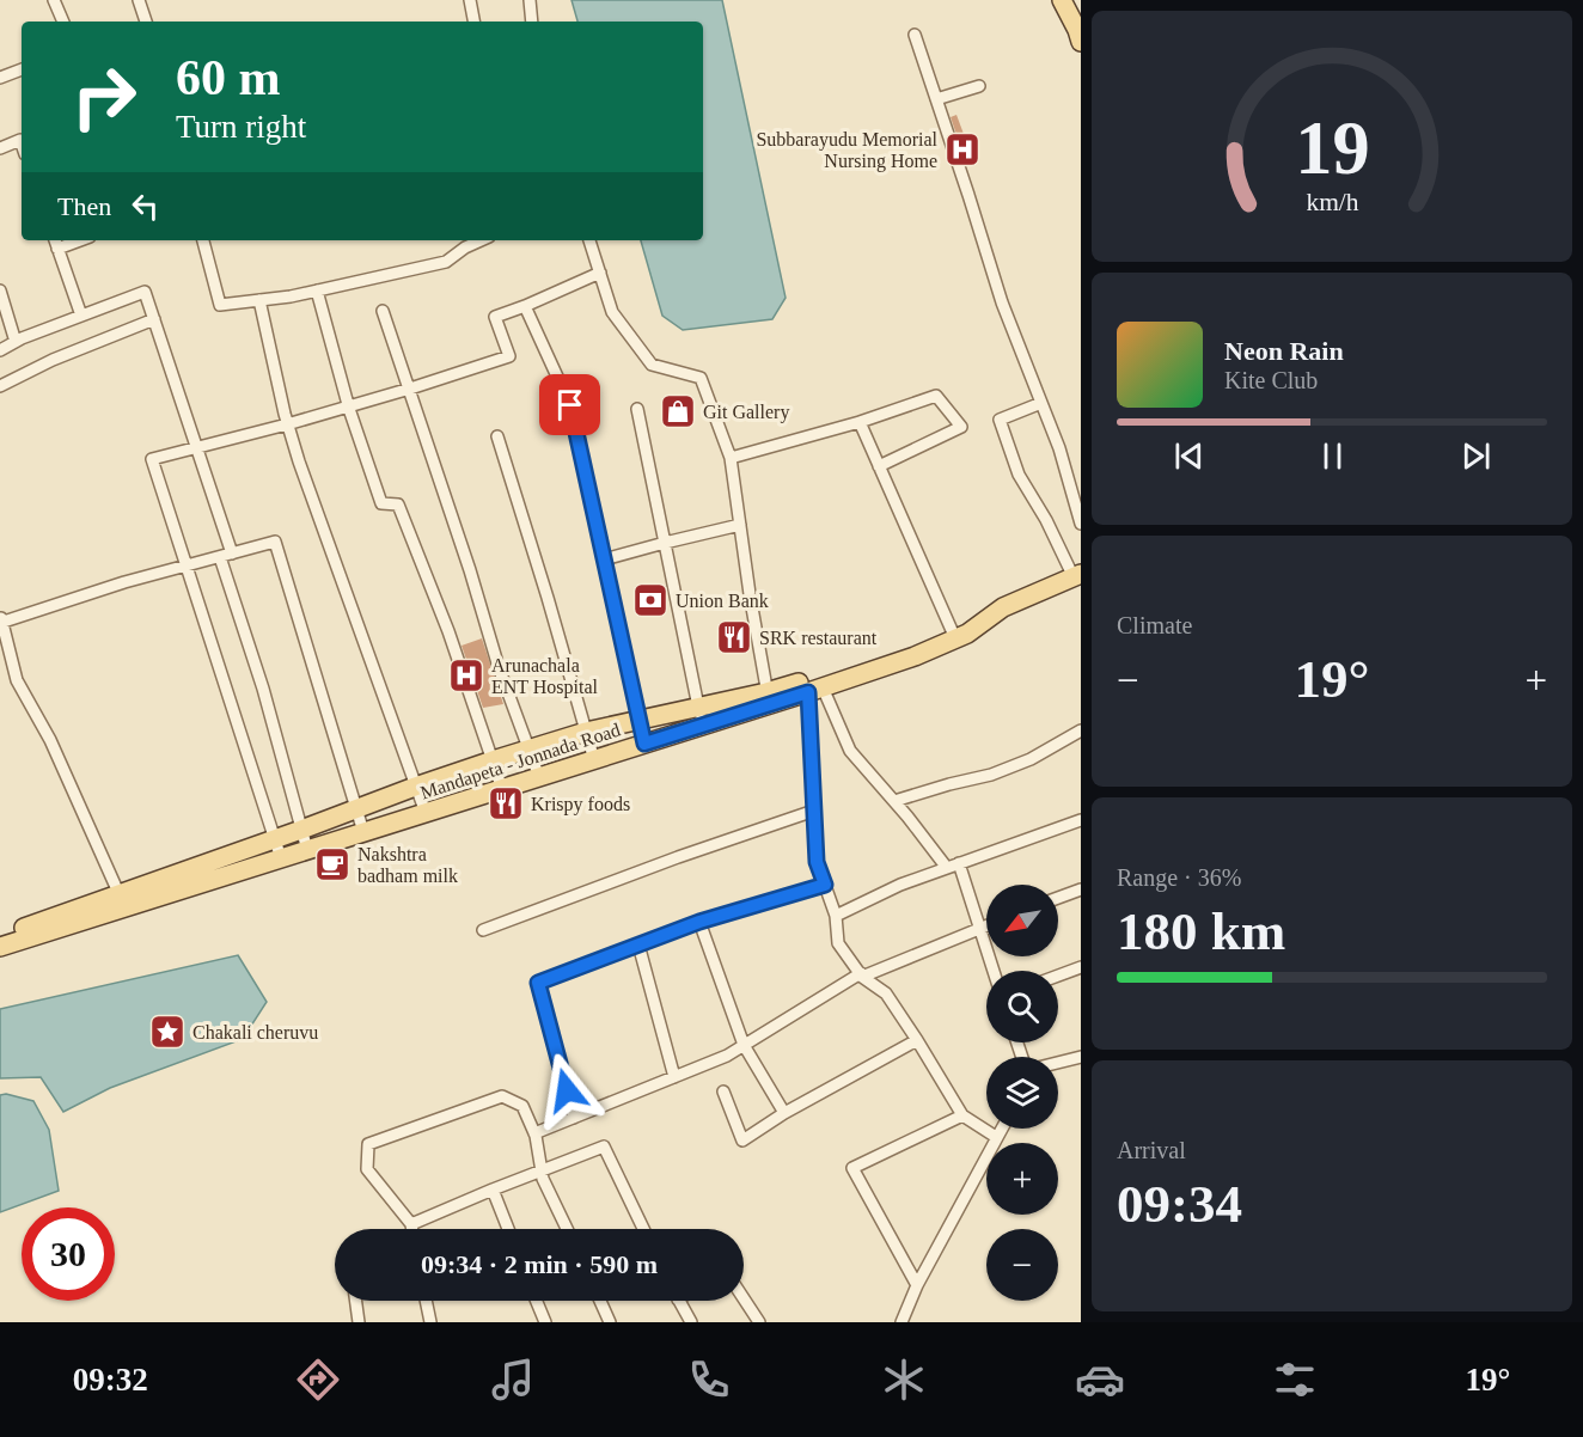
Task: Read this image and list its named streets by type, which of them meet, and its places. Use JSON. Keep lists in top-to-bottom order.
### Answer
{
  "streets": {
    "main road": ["Mandapeta - Jonnada Road"]
  },
  "places": {
    "hospital": ["Subbarayudu Memorial Nursing Home", "Arunachala ENT Hospital"],
    "shop": ["Git Gallery"],
    "bank": ["Union Bank"],
    "restaurant": ["SRK restaurant", "Krispy foods"],
    "cafe": ["Nakshtra badham milk"],
    "place": ["Chakali cheruvu"]
  },
  "north": "bottom left",
  "page": {
    "turn": ["60 m", "Turn right"],
    "then": "Then",
    "song": ["Neon Rain", "Kite Club"],
    "tile": [
      "Climate",
      ["Range · 36%", "180 km"],
      ["Arrival", "09:34"]
    ],
    "heat": ["−", "19°", "+"],
    "map_buttons": ["+", "−"],
    "limit": "30",
    "trip": "09:34 · 2 min · 590 m",
    "tabs": ["09:32", "19°"],
    "gauge": ["19", "km/h"]
  }
}
